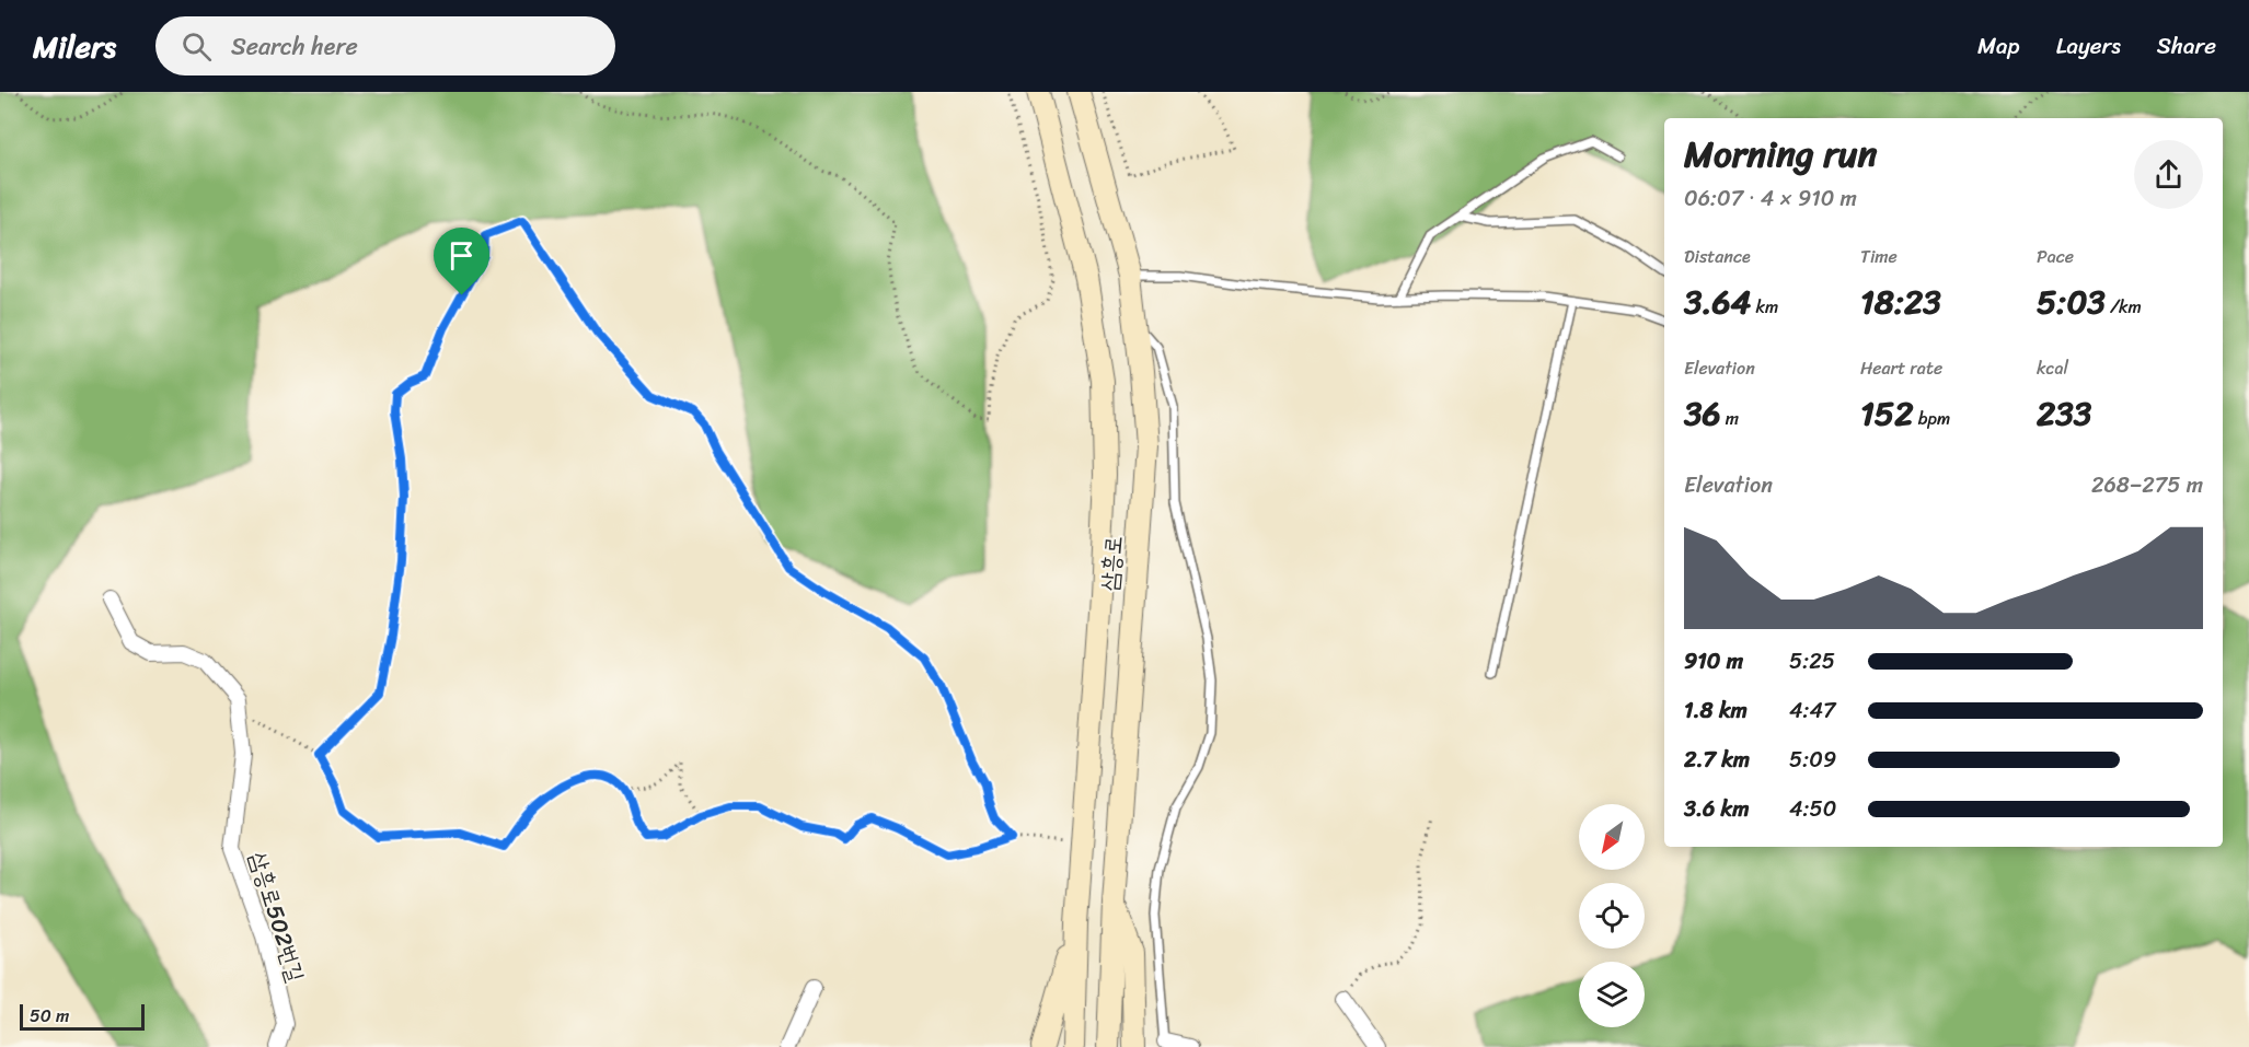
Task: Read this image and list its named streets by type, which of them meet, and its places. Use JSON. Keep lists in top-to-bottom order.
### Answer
{
  "streets": {
    "main road": ["삼흥로"],
    "street": ["삼흥로502번길"]
  },
  "scale_bar": "50 m",
  "north": "bottom left",
  "page": {
    "header": "Milers",
    "search": "Search here",
    "nav": ["Map", "Layers", "Share"],
    "heading": ["Morning run", "06:07 · 4 × 910 m"],
    "stats": [
      ["Distance", "3.64 km"],
      ["Time", "18:23"],
      ["Pace", "5:03 /km"],
      ["Elevation", "36 m"],
      ["Heart rate", "152 bpm"],
      ["kcal", "233"]
    ],
    "chart": ["Elevation", "268–275 m"],
    "list": [
      {
        "name": "910 m",
        "note": "5:25"
      },
      {
        "name": "1.8 km",
        "note": "4:47"
      },
      {
        "name": "2.7 km",
        "note": "5:09"
      },
      {
        "name": "3.6 km",
        "note": "4:50"
      }
    ],
    "scale": "50 m"
  }
}
